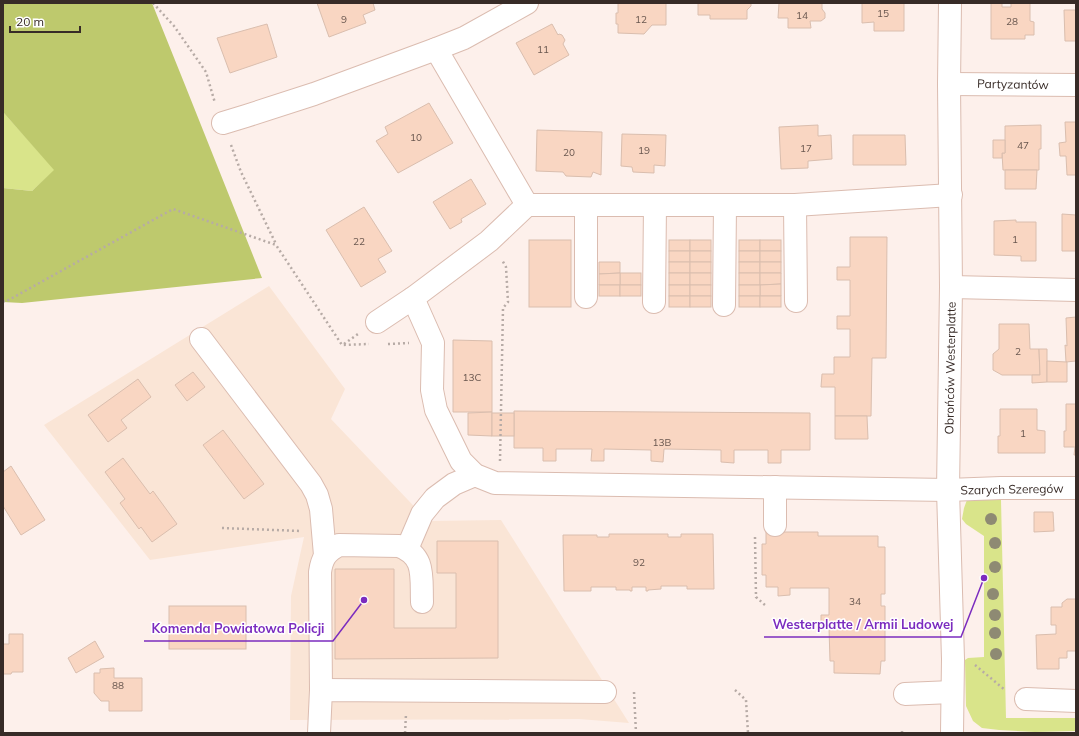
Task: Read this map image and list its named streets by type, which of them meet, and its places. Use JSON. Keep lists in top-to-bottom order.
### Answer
{
  "streets": {
    "street": ["Partyzantów", "Obrońców Westerplatte", "Szarych Szeregów"]
  },
  "crossings": [
    ["Partyzantów", "Obrońców Westerplatte"],
    ["Obrońców Westerplatte", "Szarych Szeregów"]
  ],
  "places": ["Westerplatte / Armii Ludowej", "Komenda Powiatowa Policji"],
  "house_numbers": [
    "15",
    "14",
    "9",
    "12",
    "28",
    "11",
    "10",
    "47",
    "17",
    "19",
    "20",
    "1",
    "22",
    "2",
    "13C",
    "1",
    "13B",
    "92",
    "34",
    "88"
  ],
  "scale_bar": "20 m"
}
